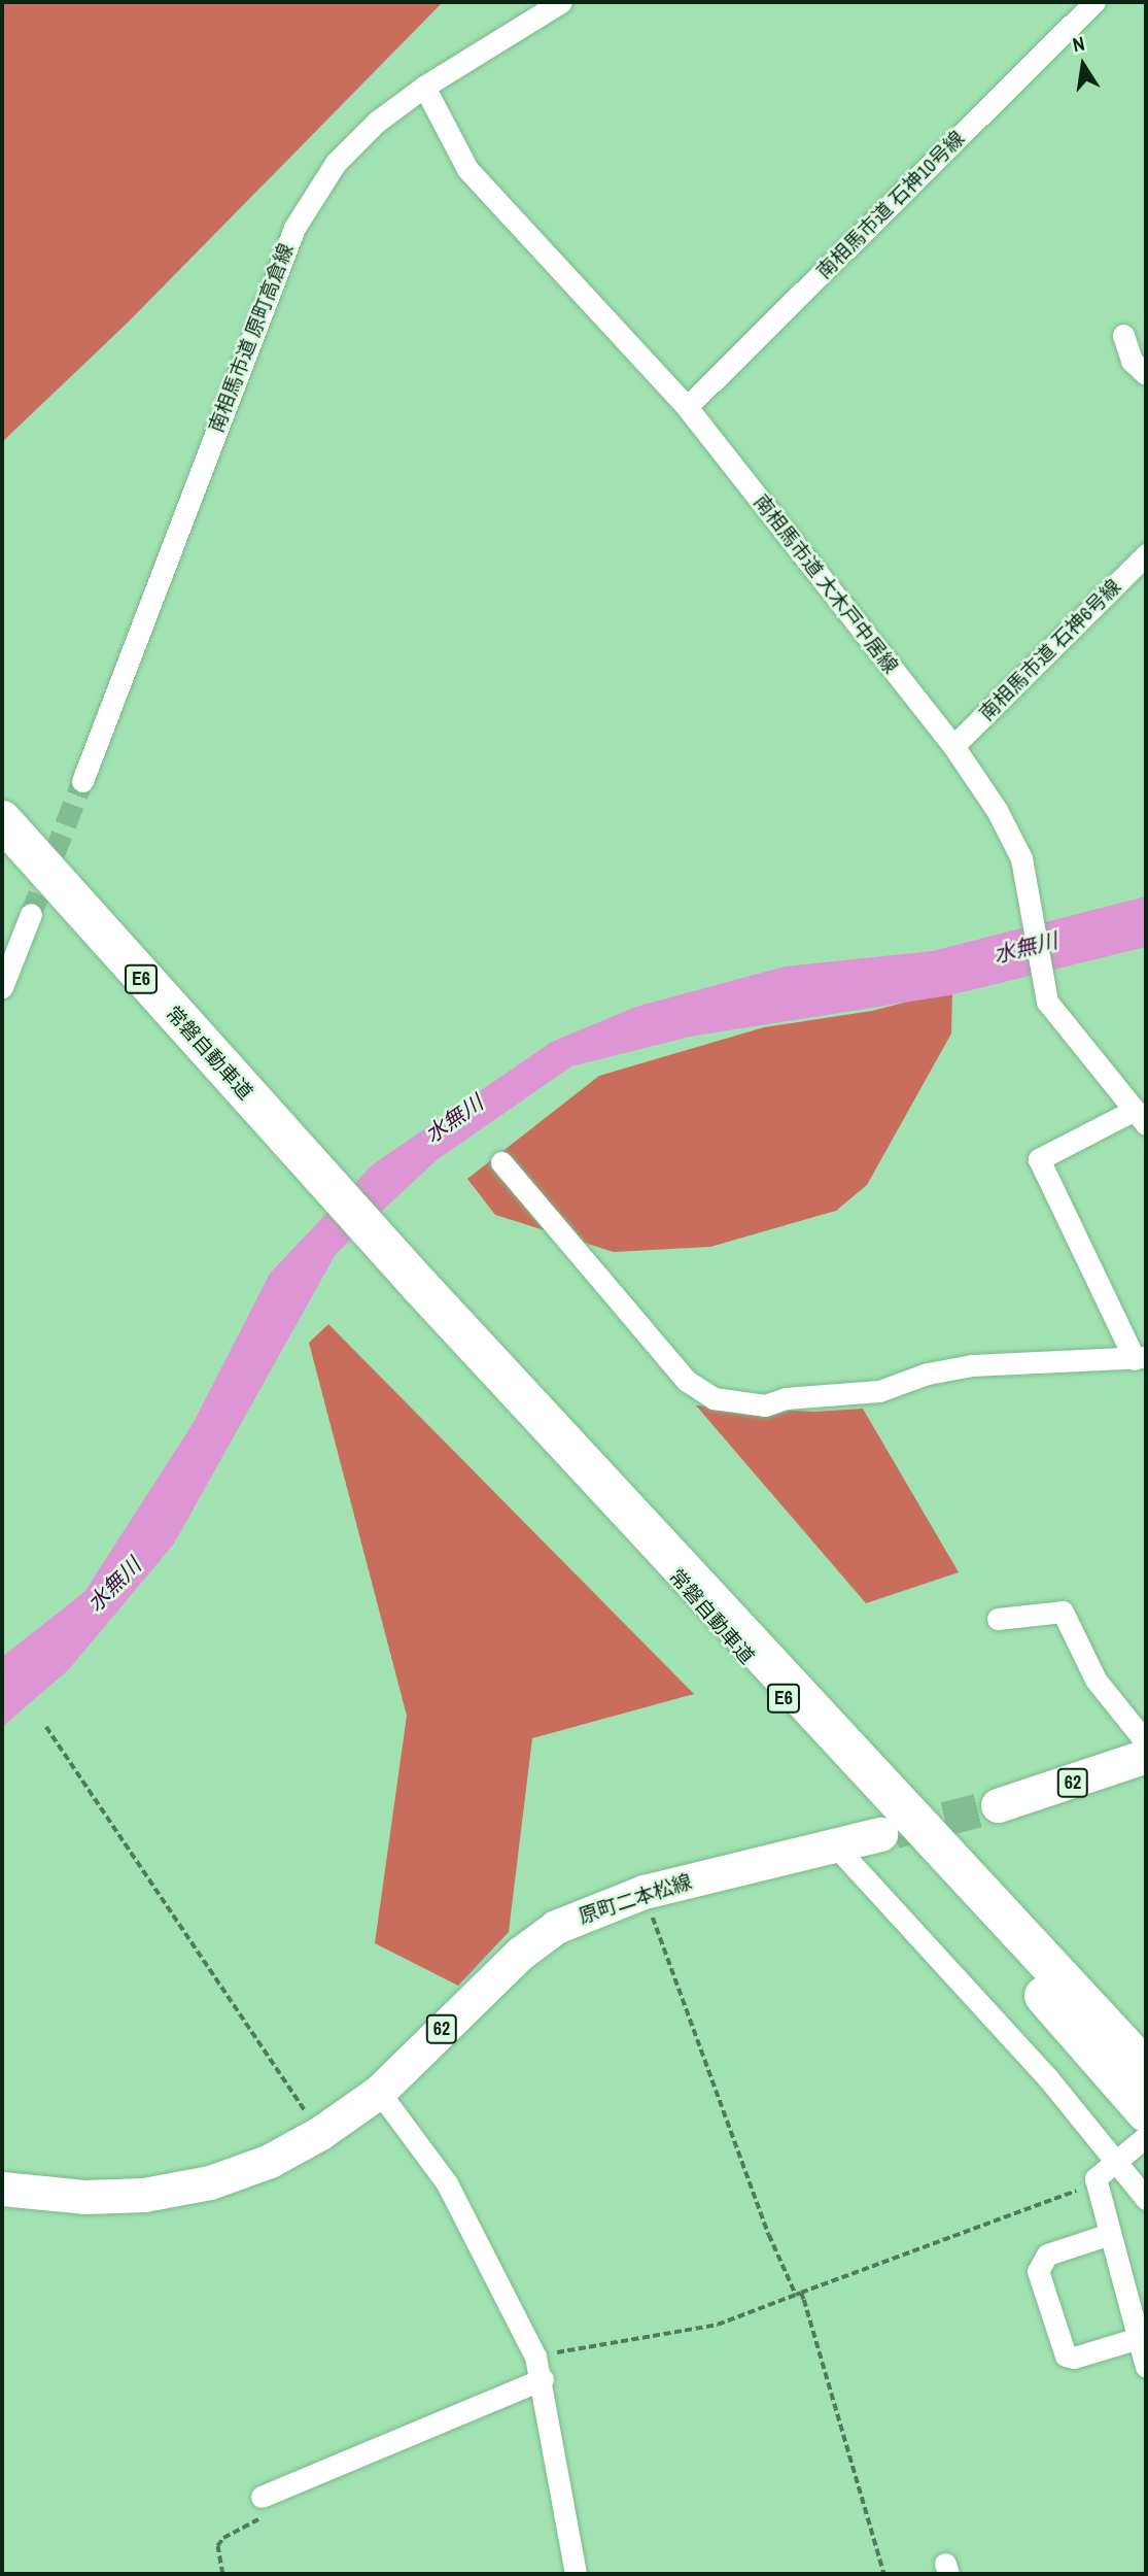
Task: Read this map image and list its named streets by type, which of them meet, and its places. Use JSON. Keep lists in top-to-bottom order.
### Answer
{
  "streets": {
    "highway": ["E6", "常磐自動車道"],
    "main road": ["62", "原町二本松線"],
    "street": [
      "南相馬市道 石神10号線",
      "南相馬市道 原町高倉線",
      "南相馬市道 大木戸中居線",
      "南相馬市道 石神6号線"
    ]
  },
  "crossings": [
    ["南相馬市道 石神10号線", "南相馬市道 大木戸中居線"],
    ["南相馬市道 原町高倉線", "南相馬市道 大木戸中居線"],
    ["南相馬市道 大木戸中居線", "南相馬市道 石神6号線"]
  ],
  "water": ["水無川"],
  "north": "top"
}
